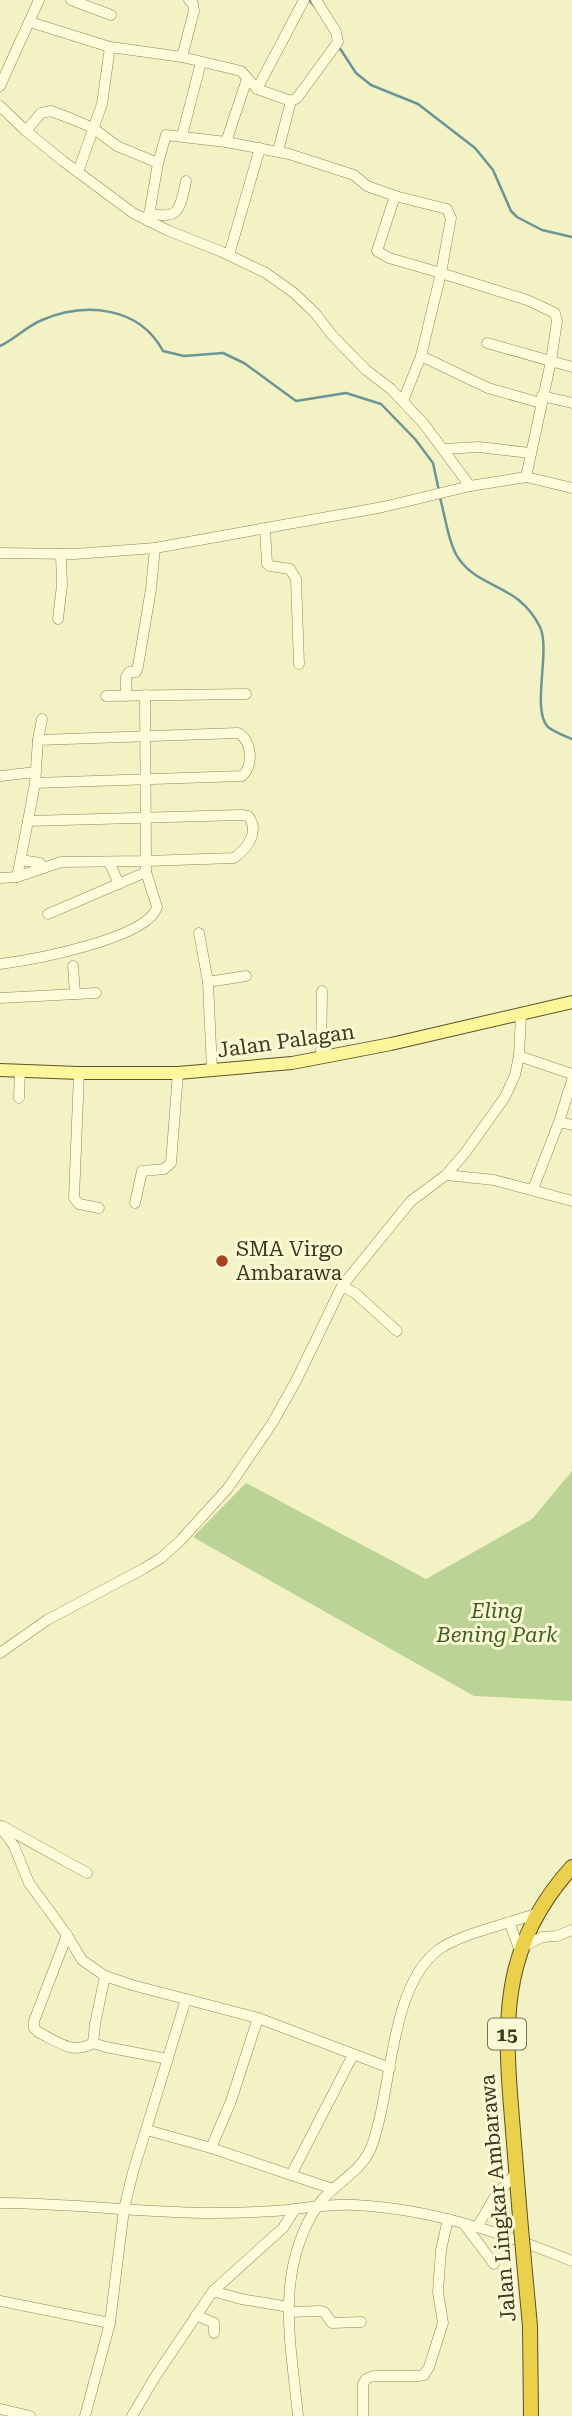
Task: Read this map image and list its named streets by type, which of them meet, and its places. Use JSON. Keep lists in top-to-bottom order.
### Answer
{
  "streets": {
    "highway": ["15", "Jalan Lingkar Ambarawa"],
    "main road": ["Jalan Palagan"]
  },
  "parks": ["Eling Bening Park"],
  "places": ["SMA Virgo Ambarawa"]
}
